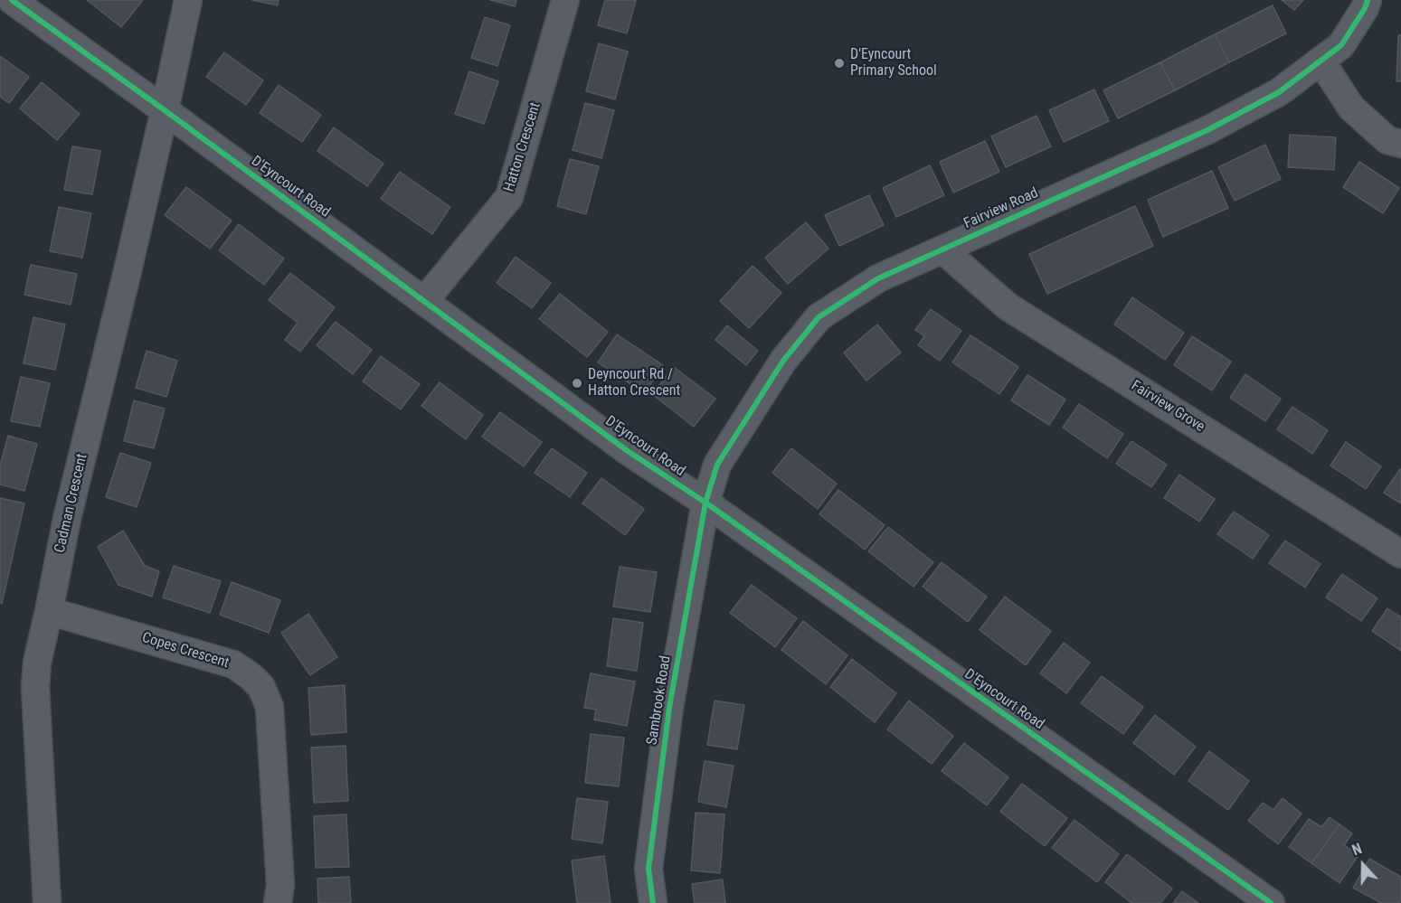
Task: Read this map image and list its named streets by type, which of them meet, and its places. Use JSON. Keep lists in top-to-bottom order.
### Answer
{
  "streets": {
    "street": [
      "Hatton Crescent",
      "D'Eyncourt Road",
      "Fairview Road",
      "Fairview Grove",
      "Cadman Crescent",
      "Copes Crescent",
      "Sambrook Road"
    ]
  },
  "crossings": [
    ["Hatton Crescent", "D'Eyncourt Road"],
    ["D'Eyncourt Road", "Fairview Road"],
    ["D'Eyncourt Road", "Cadman Crescent"],
    ["D'Eyncourt Road", "Sambrook Road"],
    ["Fairview Road", "Fairview Grove"],
    ["Fairview Road", "Sambrook Road"],
    ["Cadman Crescent", "Copes Crescent"]
  ],
  "places": ["D'Eyncourt Primary School", "Deyncourt Rd / Hatton Crescent"],
  "north": "top"
}
